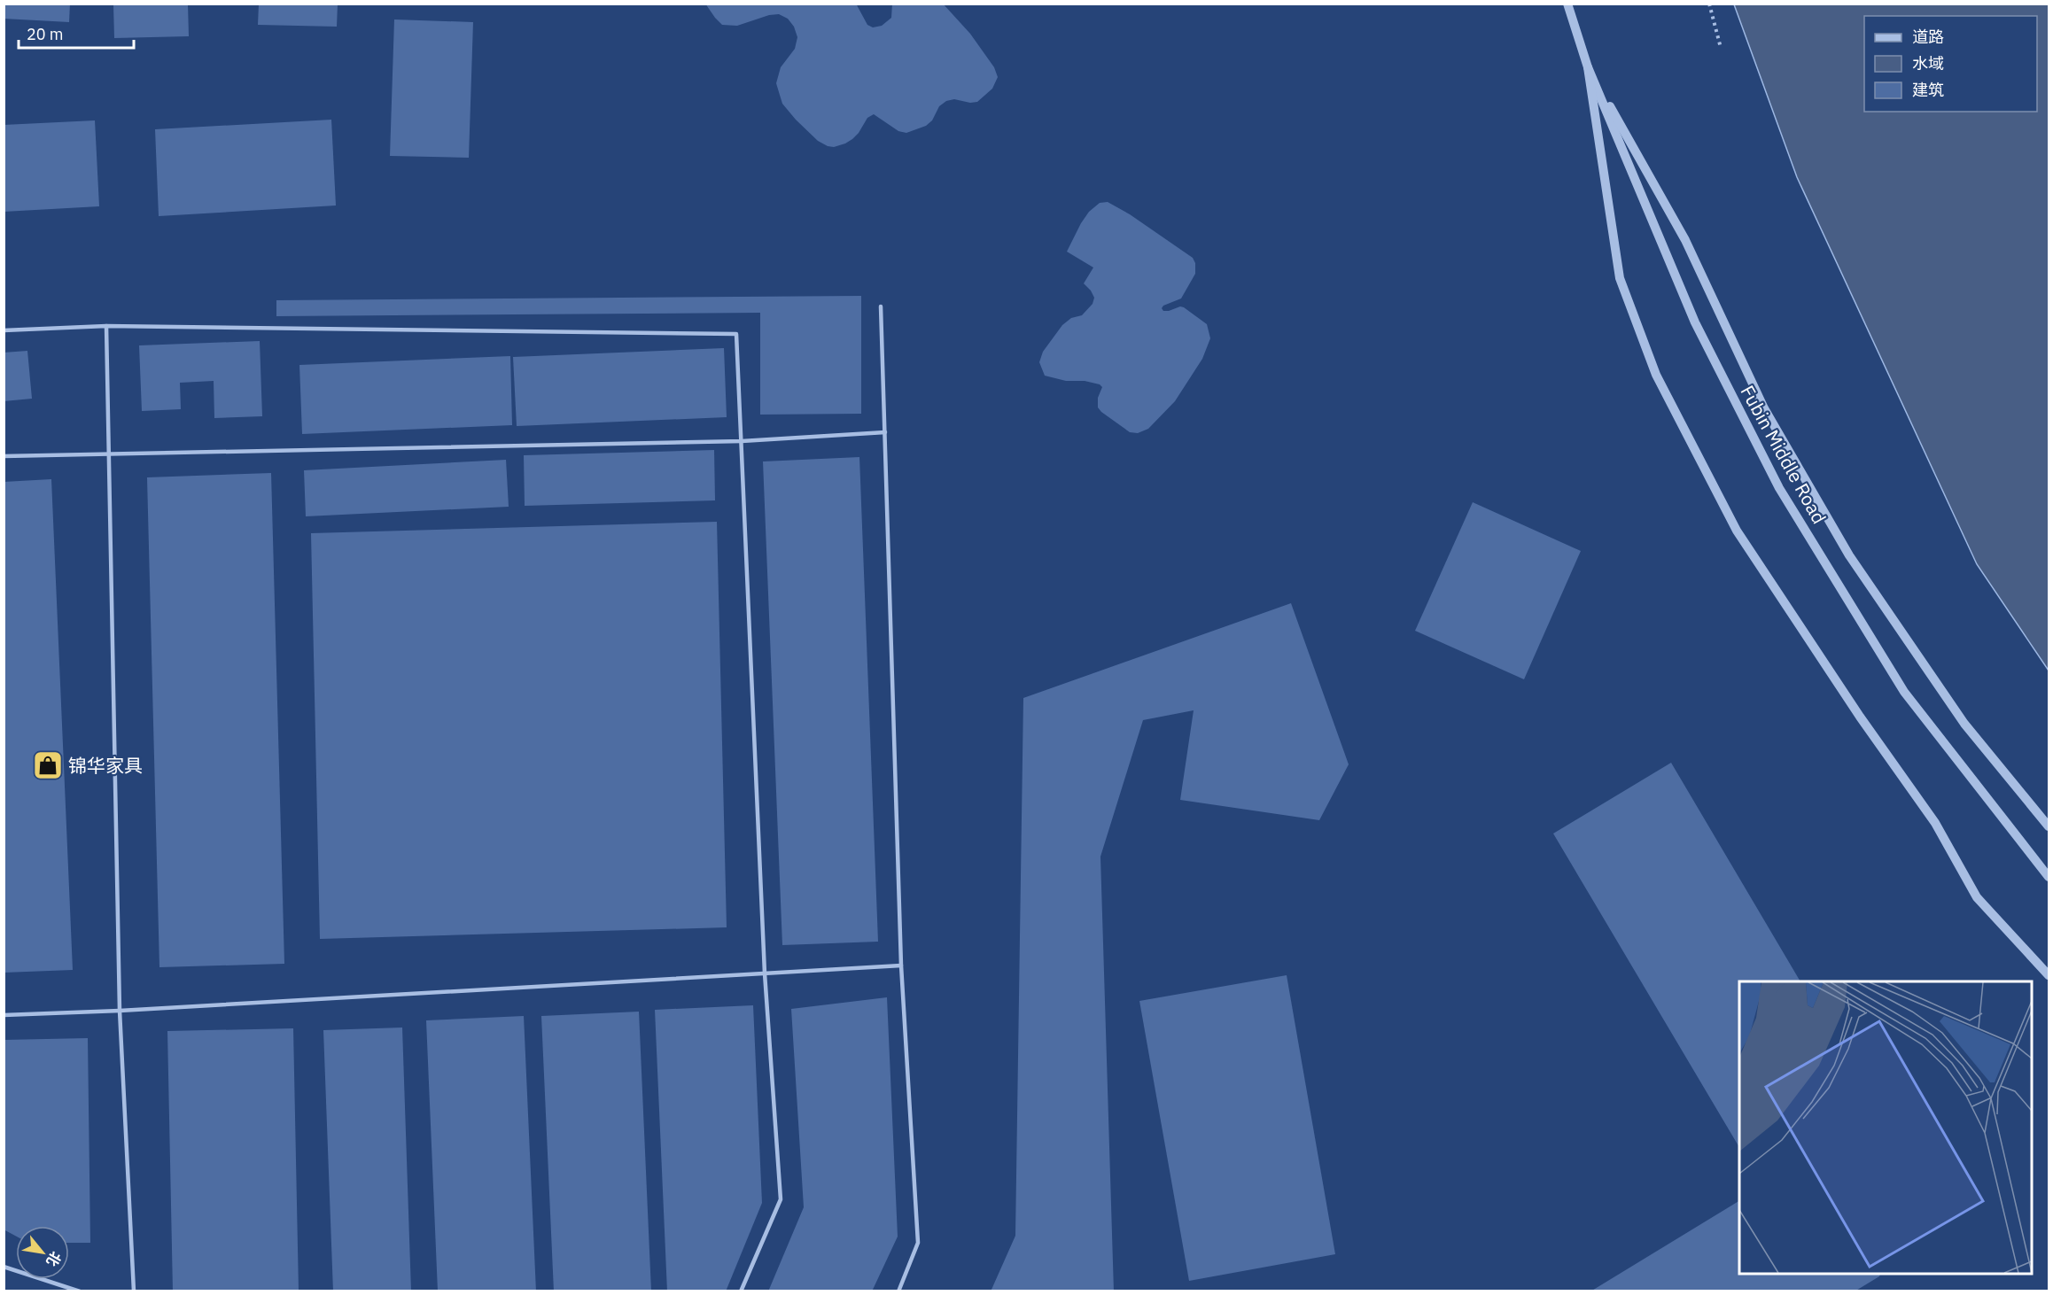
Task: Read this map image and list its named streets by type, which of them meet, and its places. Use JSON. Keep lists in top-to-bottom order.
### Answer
{
  "streets": {
    "street": ["Fubin Middle Road"]
  },
  "places": {
    "shop": ["锦华家具"]
  },
  "legend": ["道路", "水域", "建筑"],
  "scale_bar": "20 m",
  "north": "bottom right"
}
